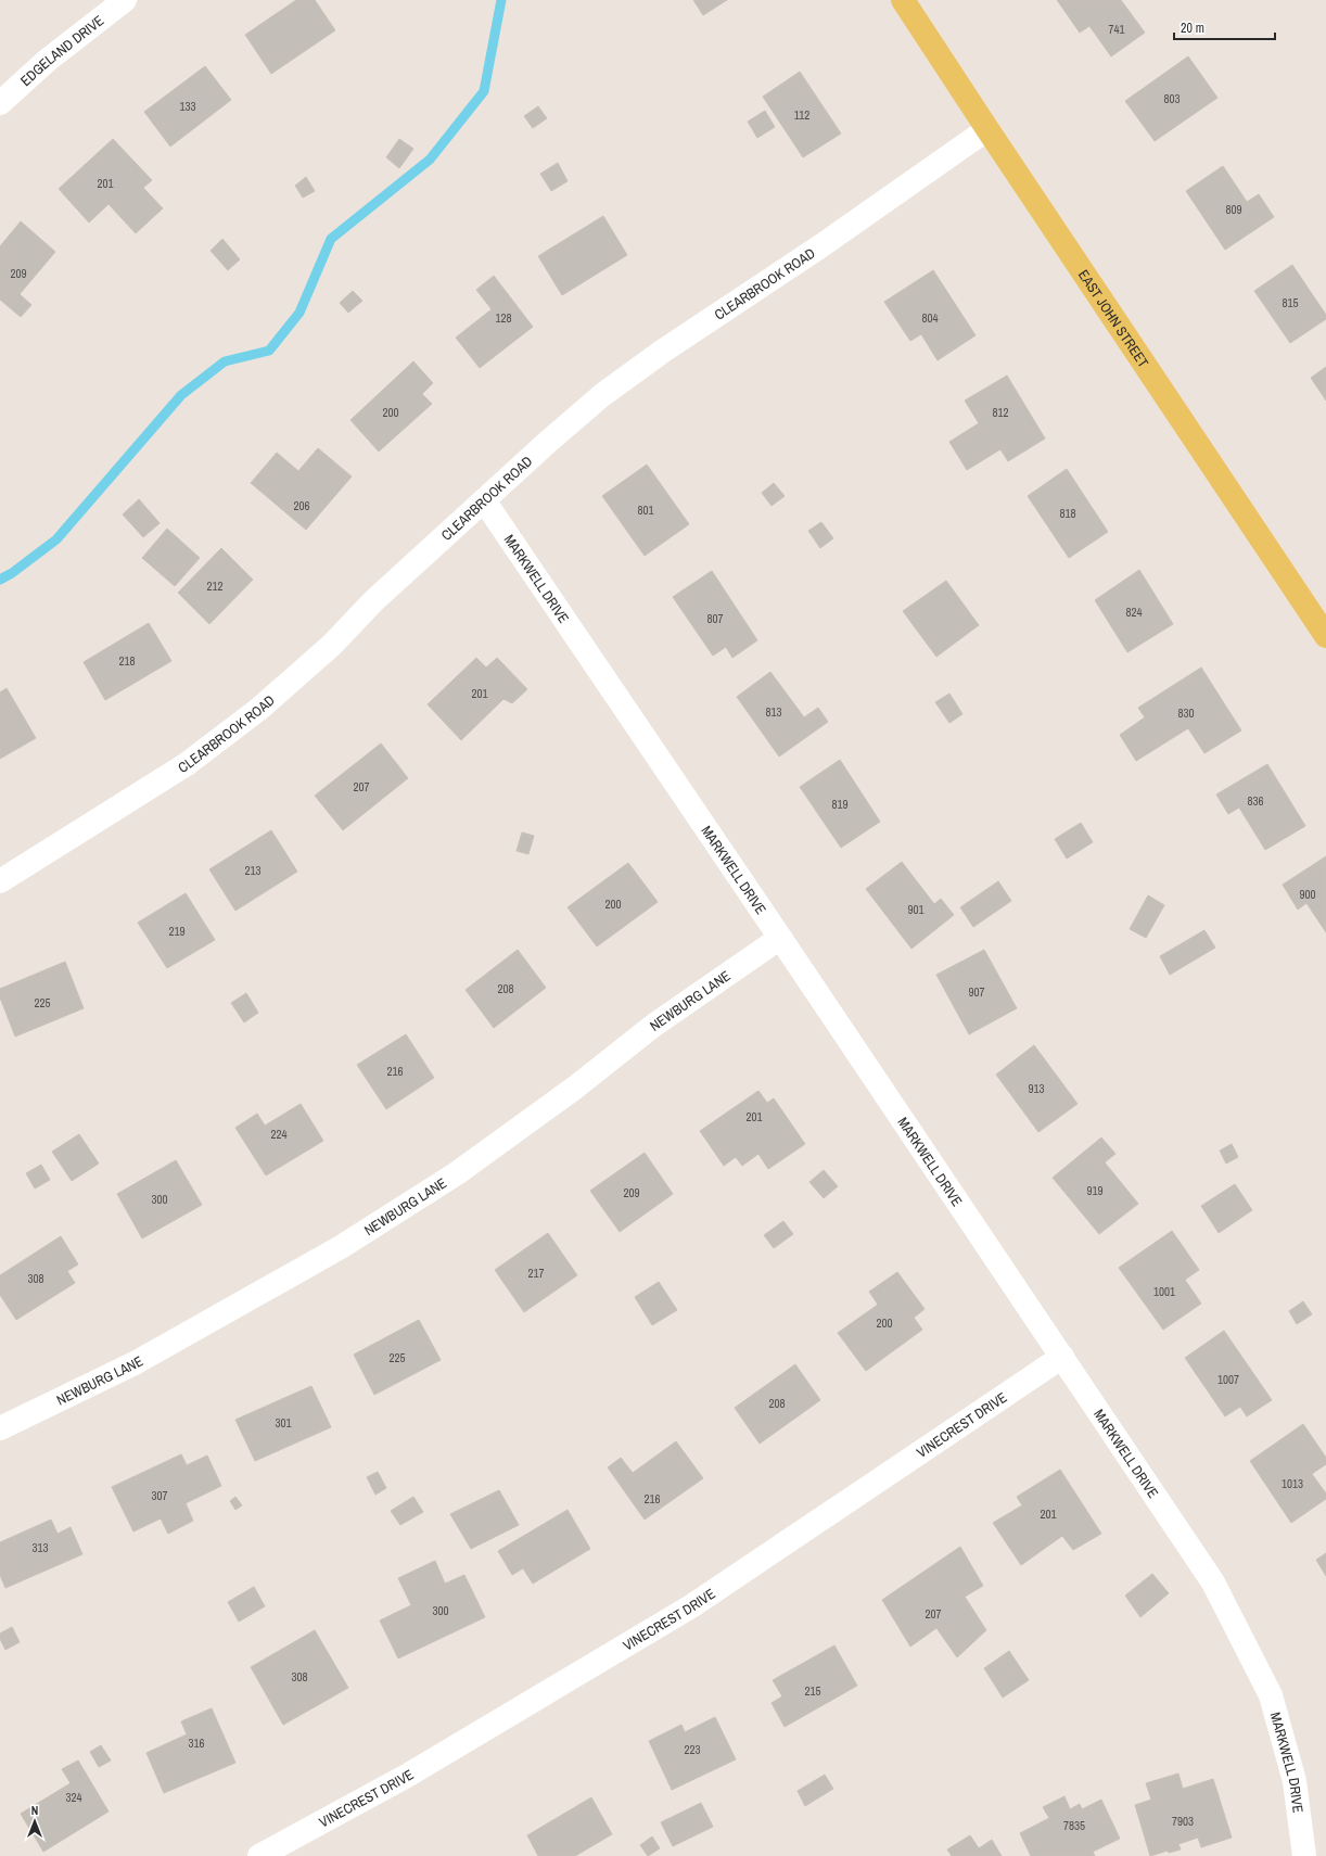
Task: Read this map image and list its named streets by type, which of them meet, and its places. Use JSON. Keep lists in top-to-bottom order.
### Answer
{
  "streets": {
    "main road": ["EAST JOHN STREET"],
    "street": [
      "EDGELAND DRIVE",
      "CLEARBROOK ROAD",
      "MARKWELL DRIVE",
      "NEWBURG LANE",
      "VINECREST DRIVE"
    ]
  },
  "crossings": [
    ["CLEARBROOK ROAD", "EAST JOHN STREET"],
    ["CLEARBROOK ROAD", "MARKWELL DRIVE"],
    ["MARKWELL DRIVE", "NEWBURG LANE"],
    ["MARKWELL DRIVE", "VINECREST DRIVE"]
  ],
  "house_numbers": [
    "741",
    "803",
    "133",
    "112",
    "201",
    "809",
    "209",
    "815",
    "128",
    "804",
    "200",
    "812",
    "206",
    "801",
    "818",
    "212",
    "824",
    "807",
    "218",
    "201",
    "813",
    "830",
    "207",
    "836",
    "819",
    "213",
    "900",
    "200",
    "901",
    "219",
    "208",
    "907",
    "225",
    "216",
    "913",
    "201",
    "224",
    "919",
    "209",
    "300",
    "217",
    "308",
    "1001",
    "200",
    "225",
    "1007",
    "208",
    "301",
    "1013",
    "307",
    "216",
    "201",
    "313",
    "300",
    "207",
    "308",
    "215",
    "316",
    "223",
    "324",
    "7903",
    "7835"
  ],
  "scale_bar": "20 m",
  "north": "top"
}
